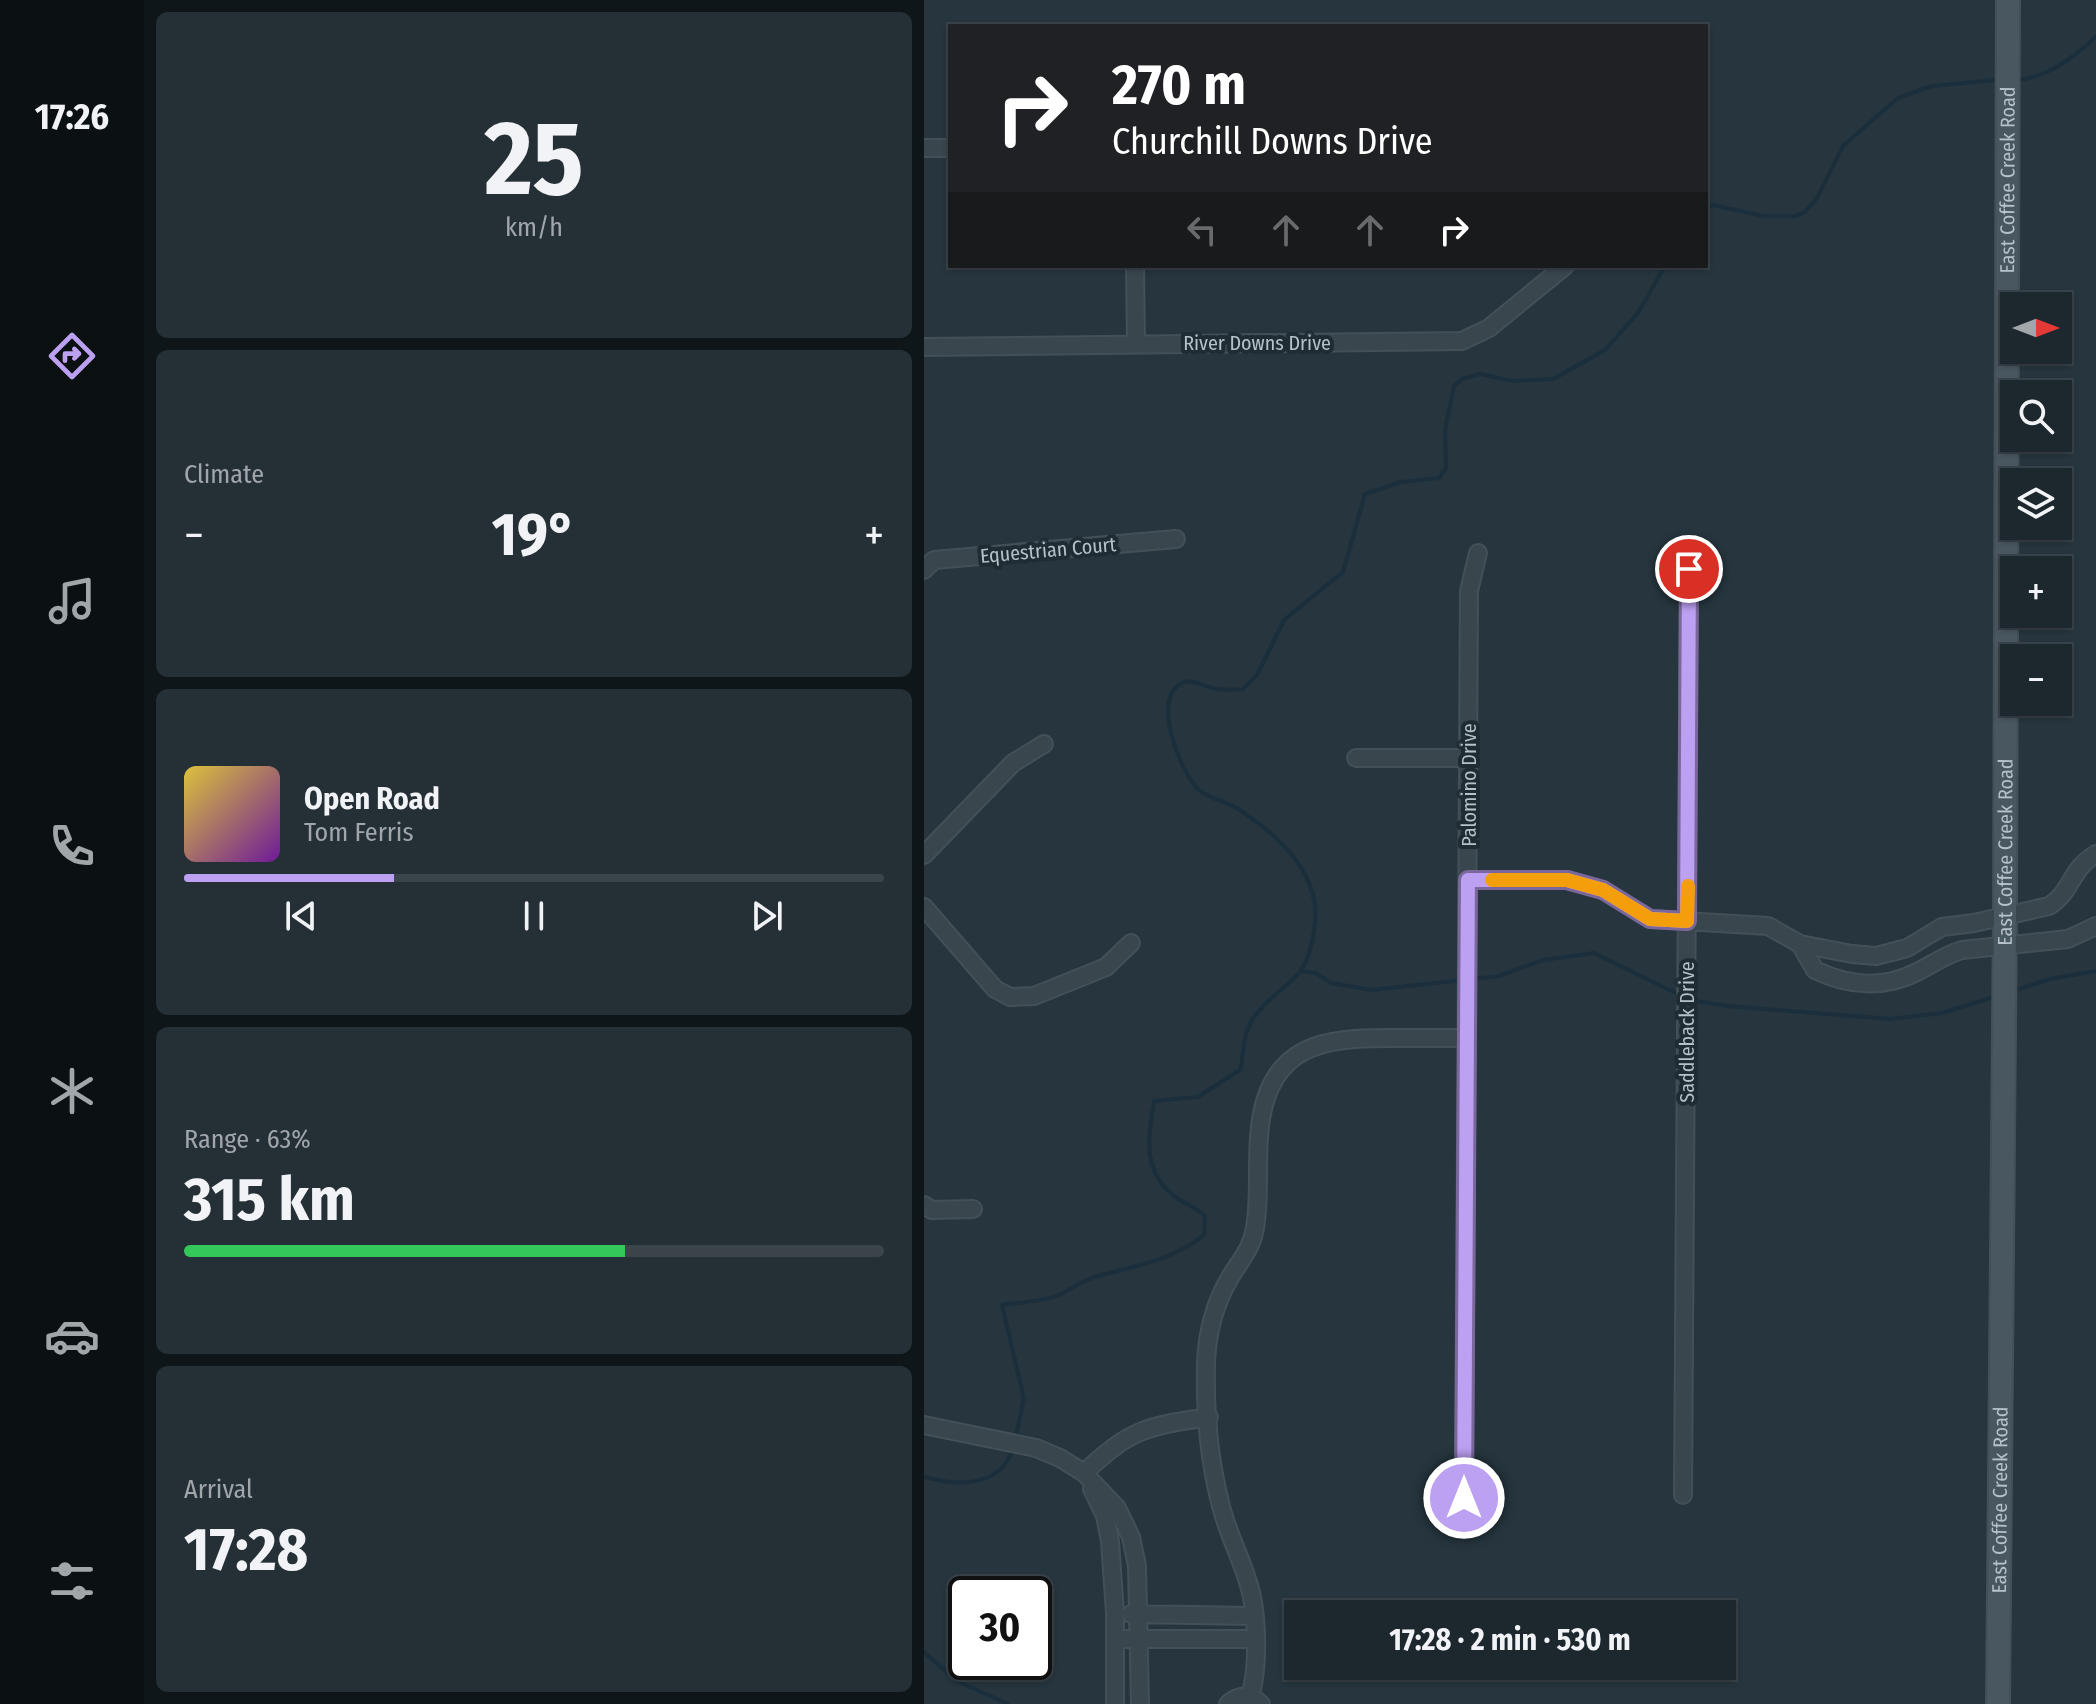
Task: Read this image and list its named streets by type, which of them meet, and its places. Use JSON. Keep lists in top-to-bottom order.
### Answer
{
  "streets": {
    "street": [
      "East Coffee Creek Road",
      "River Downs Drive",
      "Equestrian Court",
      "Palomino Drive",
      "Saddleback Drive"
    ]
  },
  "north": "right",
  "page": {
    "tabs": "17:26",
    "tile": [
      ["25", "km/h"],
      "Climate",
      ["Range · 63%", "315 km"],
      ["Arrival", "17:28"]
    ],
    "turn": ["270 m", "Churchill Downs Drive"],
    "map_buttons": ["+", "−"],
    "heat": ["−", "19°", "+"],
    "song": ["Open Road", "Tom Ferris"],
    "limit": "30",
    "trip": "17:28 · 2 min · 530 m"
  }
}
